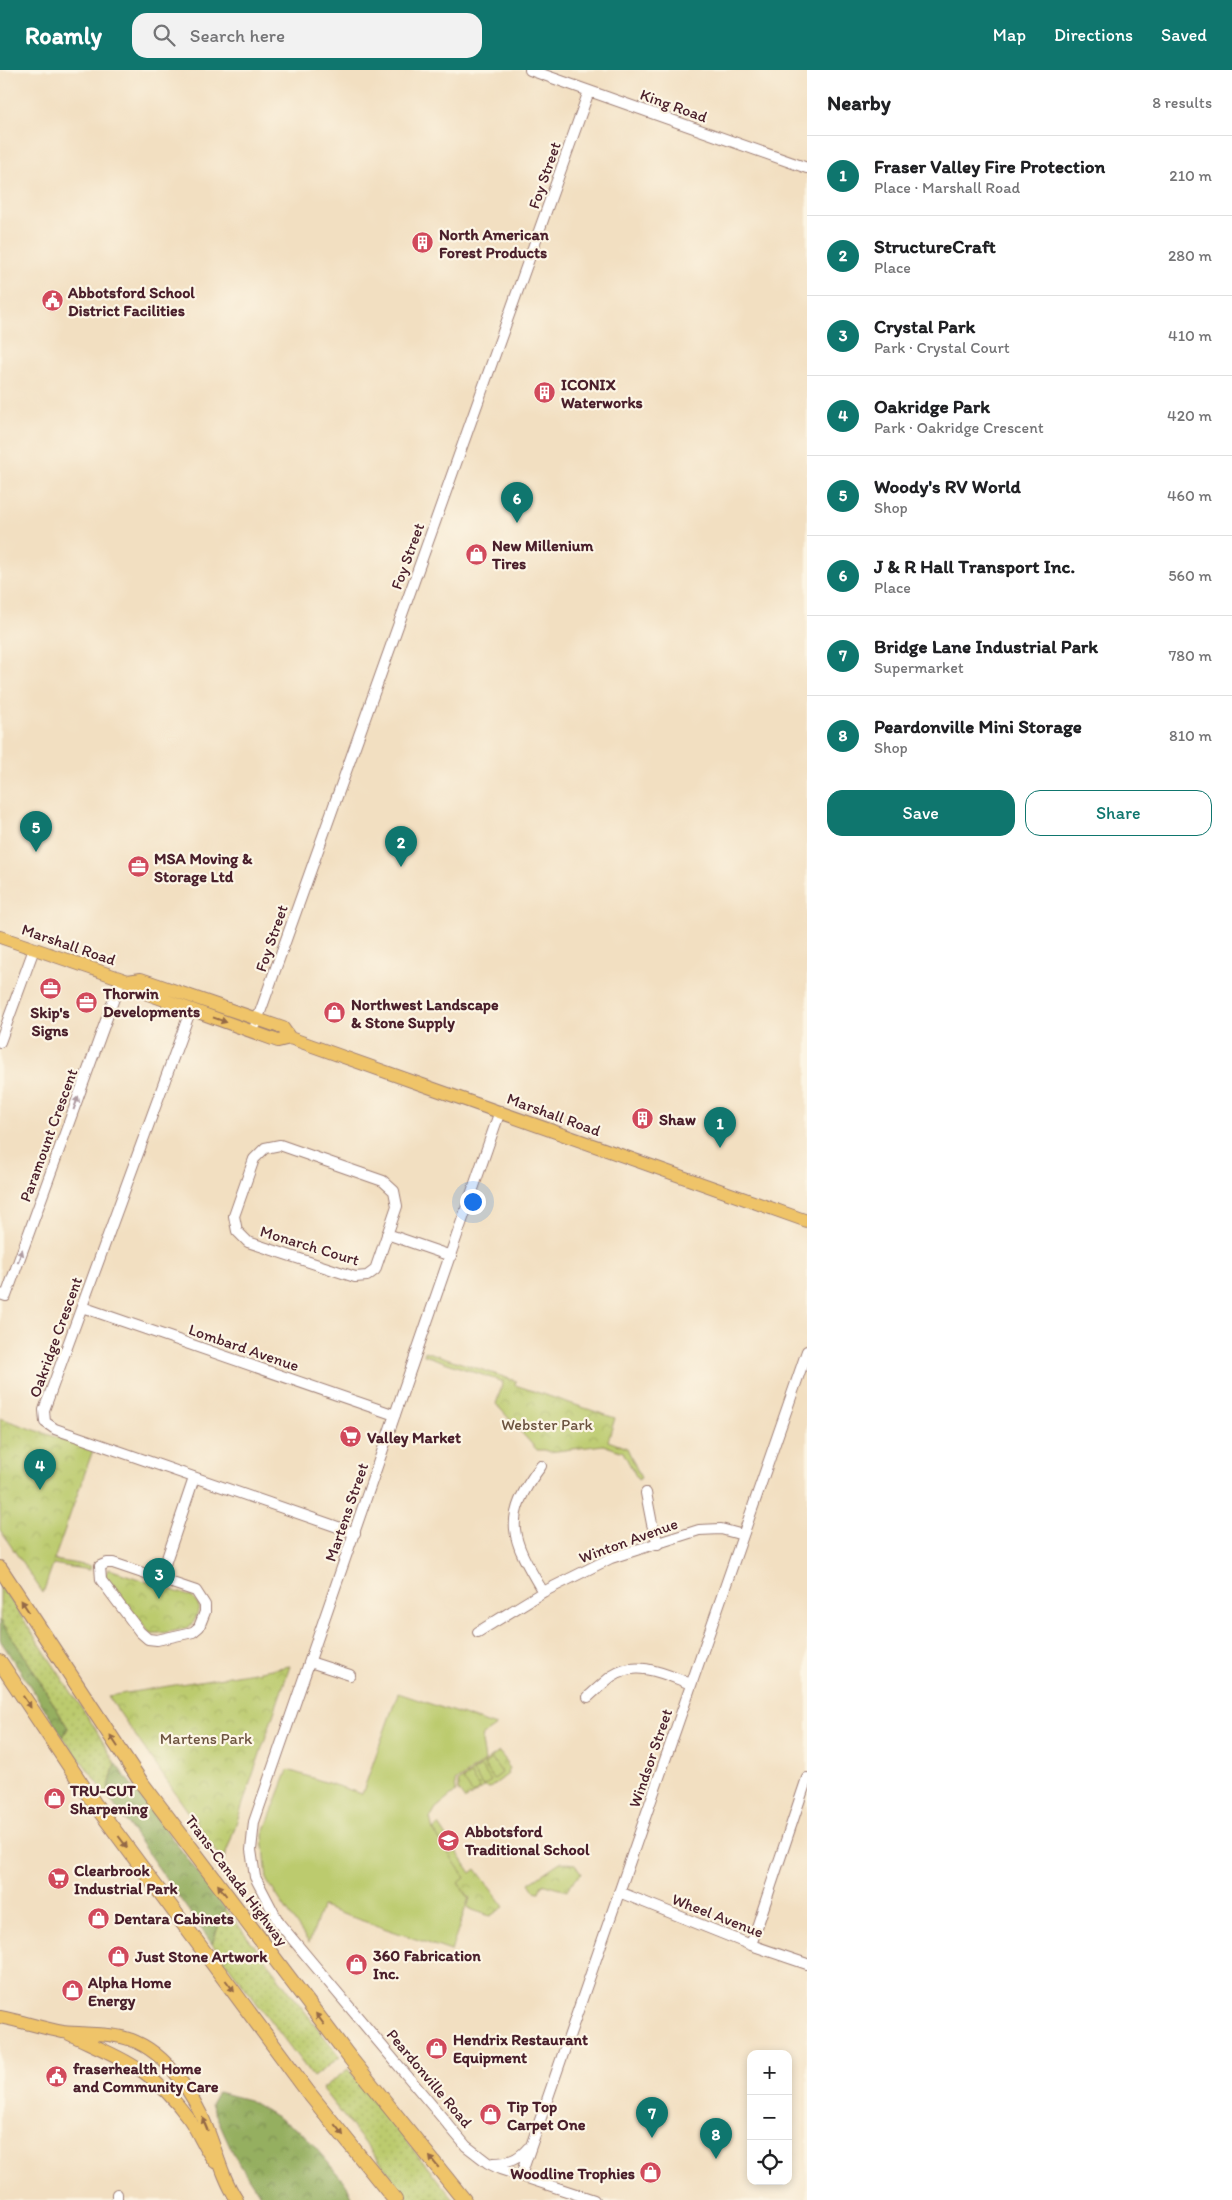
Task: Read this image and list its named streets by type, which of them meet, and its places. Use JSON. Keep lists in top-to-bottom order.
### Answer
{
  "streets": {
    "highway": ["Trans-Canada Highway"],
    "main road": ["Marshall Road"],
    "street": [
      "King Road",
      "Foy Street",
      "Paramount Crescent",
      "Monarch Court",
      "Oakridge Crescent",
      "Lombard Avenue",
      "Martens Street",
      "Winton Avenue",
      "Windsor Street",
      "Wheel Avenue",
      "Peardonville Road"
    ]
  },
  "crossings": [
    ["King Road", "Foy Street"],
    ["Foy Street", "Marshall Road"],
    ["Marshall Road", "Paramount Crescent"],
    ["Marshall Road", "Oakridge Crescent"],
    ["Marshall Road", "Martens Street"],
    ["Oakridge Crescent", "Lombard Avenue"],
    ["Oakridge Crescent", "Martens Street"],
    ["Lombard Avenue", "Martens Street"],
    ["Martens Street", "Peardonville Road"],
    ["Winton Avenue", "Windsor Street"],
    ["Windsor Street", "Wheel Avenue"],
    ["Windsor Street", "Peardonville Road"]
  ],
  "one_way": ["Paramount Crescent"],
  "parks": ["Webster Park", "Martens Park"],
  "places": {
    "building": ["North American Forest Products", "ICONIX Waterworks", "Shaw"],
    "public building": ["Abbotsford School District Facilities", "fraserhealth Home and Community Care"],
    "shop": [
      "New Millenium Tires",
      "Northwest Landscape & Stone Supply",
      "TRU-CUT Sharpening",
      "Dentara Cabinets",
      "Just Stone Artwork",
      "360 Fabrication Inc.",
      "Alpha Home Energy",
      "Hendrix Restaurant Equipment",
      "Tip Top Carpet One",
      "Woodline Trophies"
    ],
    "office": ["MSA Moving & Storage Ltd", "Skip's Signs", "Thorwin Developments"],
    "supermarket": ["Valley Market", "Clearbrook Industrial Park"],
    "school or university": ["Abbotsford Traditional School"]
  },
  "page": {
    "header": "Roamly",
    "search": "Search here",
    "nav": ["Map", "Directions", "Saved"],
    "heading": ["Nearby", "8 results"],
    "list": [
      {
        "mark": "1",
        "name": "Fraser Valley Fire Protection",
        "note": "Place · Marshall Road",
        "value": "210 m"
      },
      {
        "mark": "2",
        "name": "StructureCraft",
        "note": "Place",
        "value": "280 m"
      },
      {
        "mark": "3",
        "name": "Crystal Park",
        "note": "Park · Crystal Court",
        "value": "410 m"
      },
      {
        "mark": "4",
        "name": "Oakridge Park",
        "note": "Park · Oakridge Crescent",
        "value": "420 m"
      },
      {
        "mark": "5",
        "name": "Woody's RV World",
        "note": "Shop",
        "value": "460 m"
      },
      {
        "mark": "6",
        "name": "J & R Hall Transport Inc.",
        "note": "Place",
        "value": "560 m"
      },
      {
        "mark": "7",
        "name": "Bridge Lane Industrial Park",
        "note": "Supermarket",
        "value": "780 m"
      },
      {
        "mark": "8",
        "name": "Peardonville Mini Storage",
        "note": "Shop",
        "value": "810 m"
      }
    ],
    "pins": [
      "6",
      "5",
      "2",
      "1",
      "4",
      "3",
      "7",
      "8"
    ],
    "buttons": ["Save", "Share"],
    "map_buttons": ["+", "−"]
  }
}
